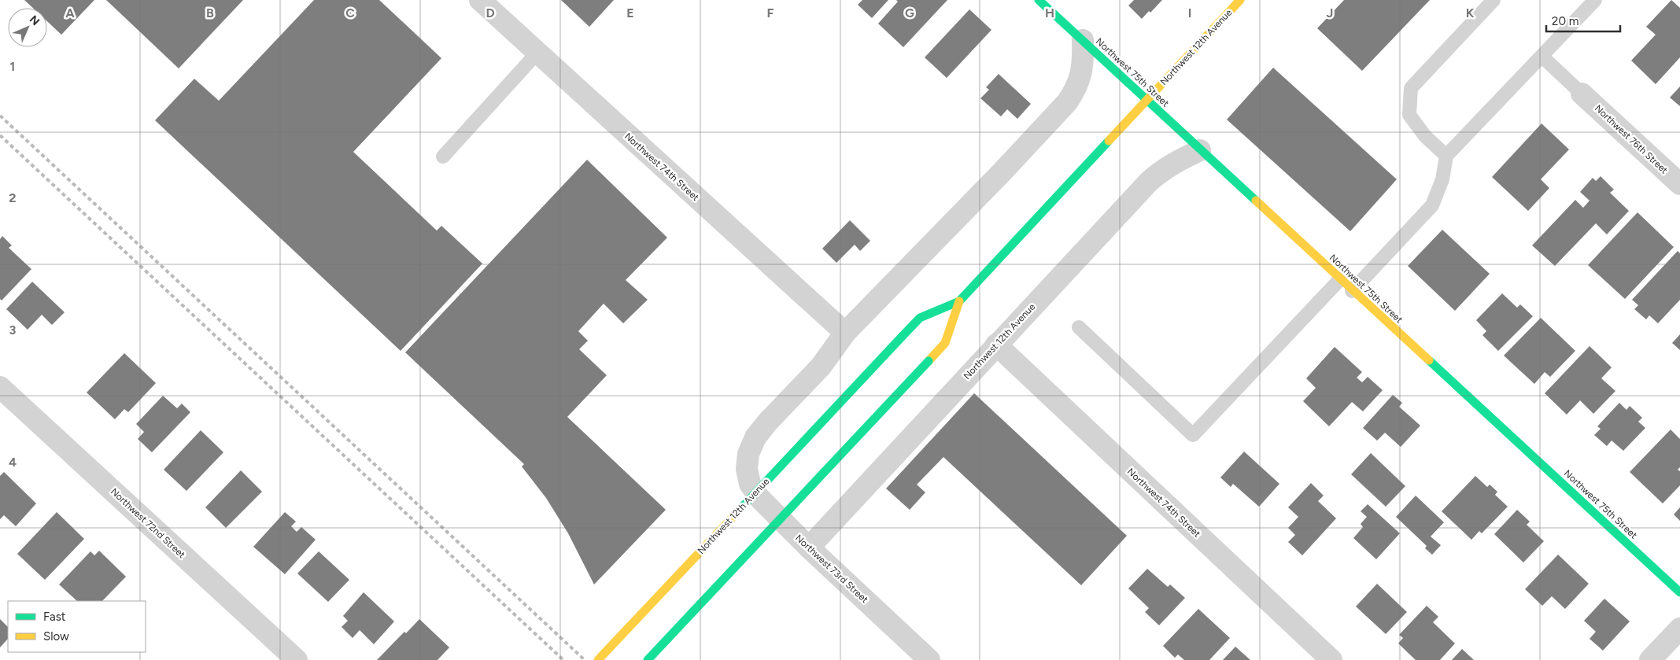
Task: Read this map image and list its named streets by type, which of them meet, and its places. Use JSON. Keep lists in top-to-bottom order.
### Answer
{
  "streets": {
    "main road": ["Northwest 12th Avenue", "Northwest 75th Street"],
    "street": [
      "Northwest 76th Street",
      "Northwest 74th Street",
      "Northwest 72nd Street",
      "Northwest 73rd Street"
    ]
  },
  "crossings": [
    ["Northwest 12th Avenue", "Northwest 75th Street"],
    ["Northwest 12th Avenue", "Northwest 74th Street"],
    ["Northwest 12th Avenue", "Northwest 73rd Street"],
    ["Northwest 74th Street", "Northwest 73rd Street"]
  ],
  "legend": ["Fast", "Slow"],
  "scale_bar": "20 m",
  "north": "top right",
  "grid": {
    "columns": [
      "A",
      "B",
      "C",
      "D",
      "E",
      "F",
      "G",
      "H",
      "I",
      "J",
      "K"
    ],
    "rows": [
      "1",
      "2",
      "3",
      "4"
    ]
  }
}
